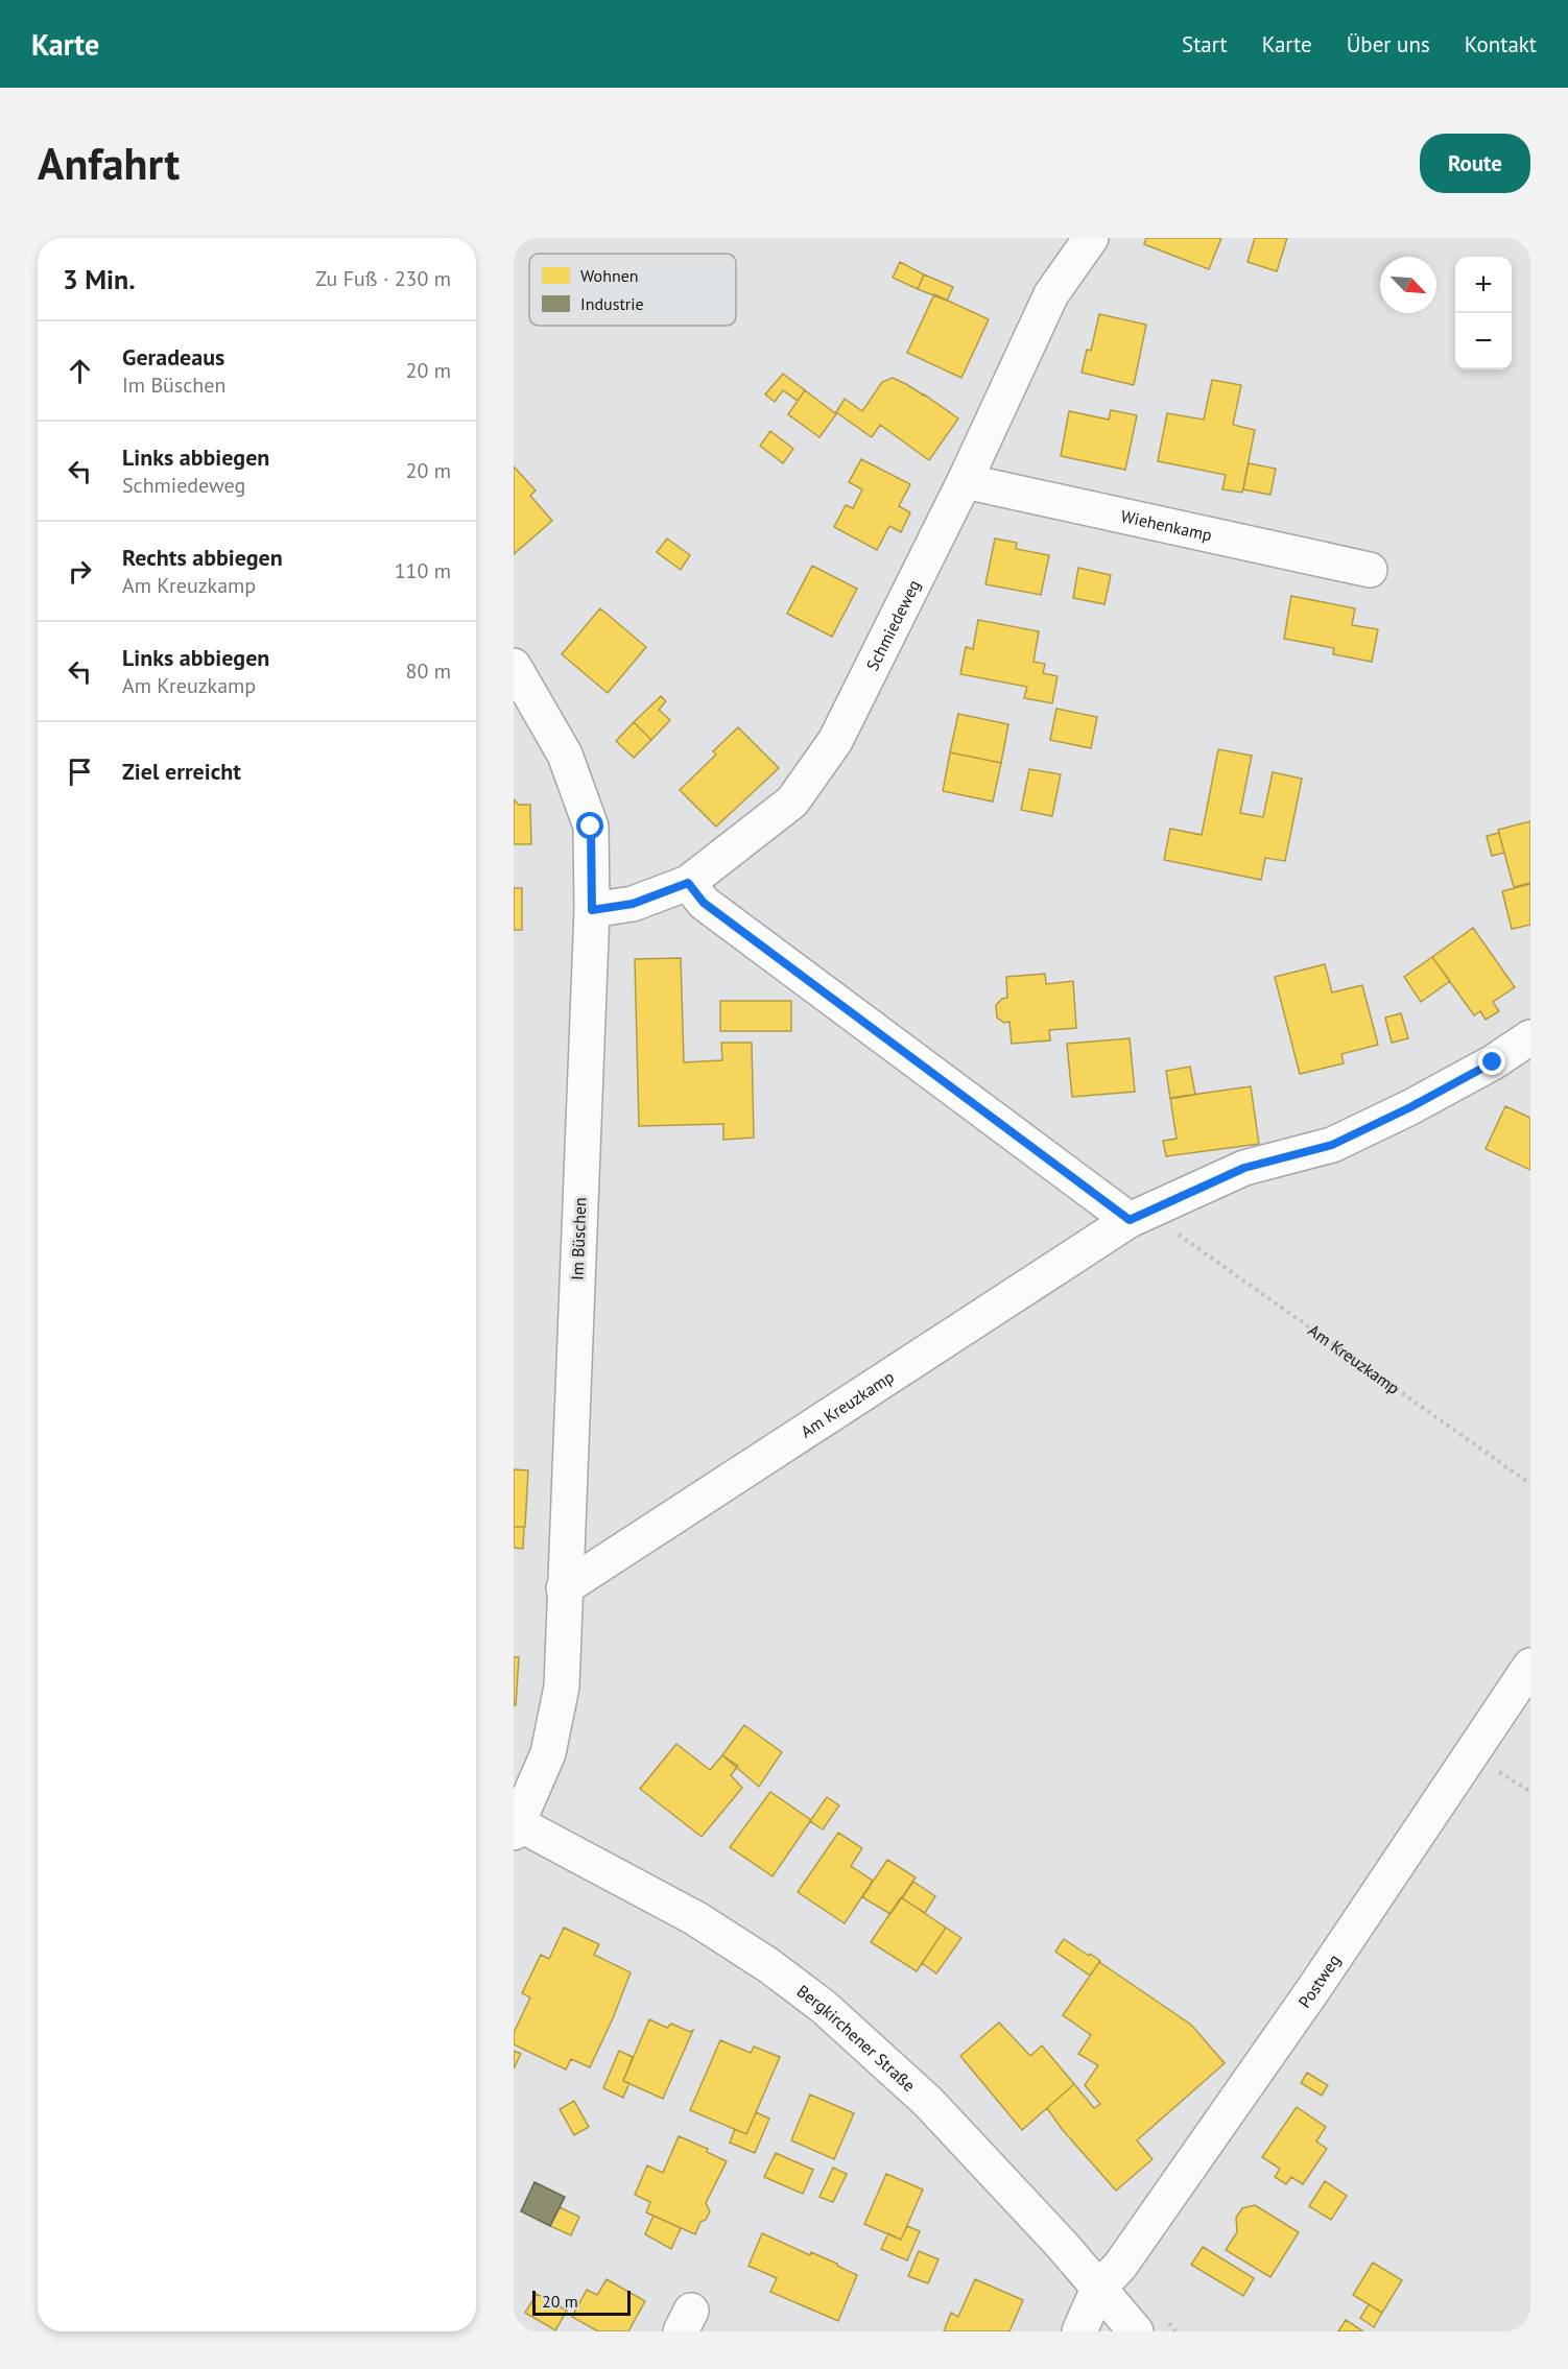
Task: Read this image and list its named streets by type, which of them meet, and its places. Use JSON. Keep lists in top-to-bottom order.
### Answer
{
  "streets": {
    "street": [
      "Wiehenkamp",
      "Schmiedeweg",
      "Im Büschen",
      "Am Kreuzkamp",
      "Postweg",
      "Bergkirchener Straße"
    ]
  },
  "crossings": [
    ["Wiehenkamp", "Schmiedeweg"],
    ["Schmiedeweg", "Im Büschen"],
    ["Im Büschen", "Am Kreuzkamp"],
    ["Im Büschen", "Bergkirchener Straße"],
    ["Postweg", "Bergkirchener Straße"]
  ],
  "legend": ["Wohnen", "Industrie"],
  "scale_bar": "20 m",
  "north": "bottom right",
  "page": {
    "header": "Karte",
    "nav": [
      "Start",
      "Karte",
      "Über uns",
      "Kontakt"
    ],
    "buttons": "Route",
    "title": "Anfahrt",
    "heading": ["3 Min.", "Zu Fuß · 230 m"],
    "map_buttons": ["+", "−"],
    "list": [
      ["Geradeaus", "Im Büschen", "20 m"],
      ["Links abbiegen", "Schmiedeweg", "20 m"],
      ["Rechts abbiegen", "Am Kreuzkamp", "110 m"],
      ["Links abbiegen", "Am Kreuzkamp", "80 m"],
      "Ziel erreicht"
    ],
    "scale": "20 m"
  }
}
